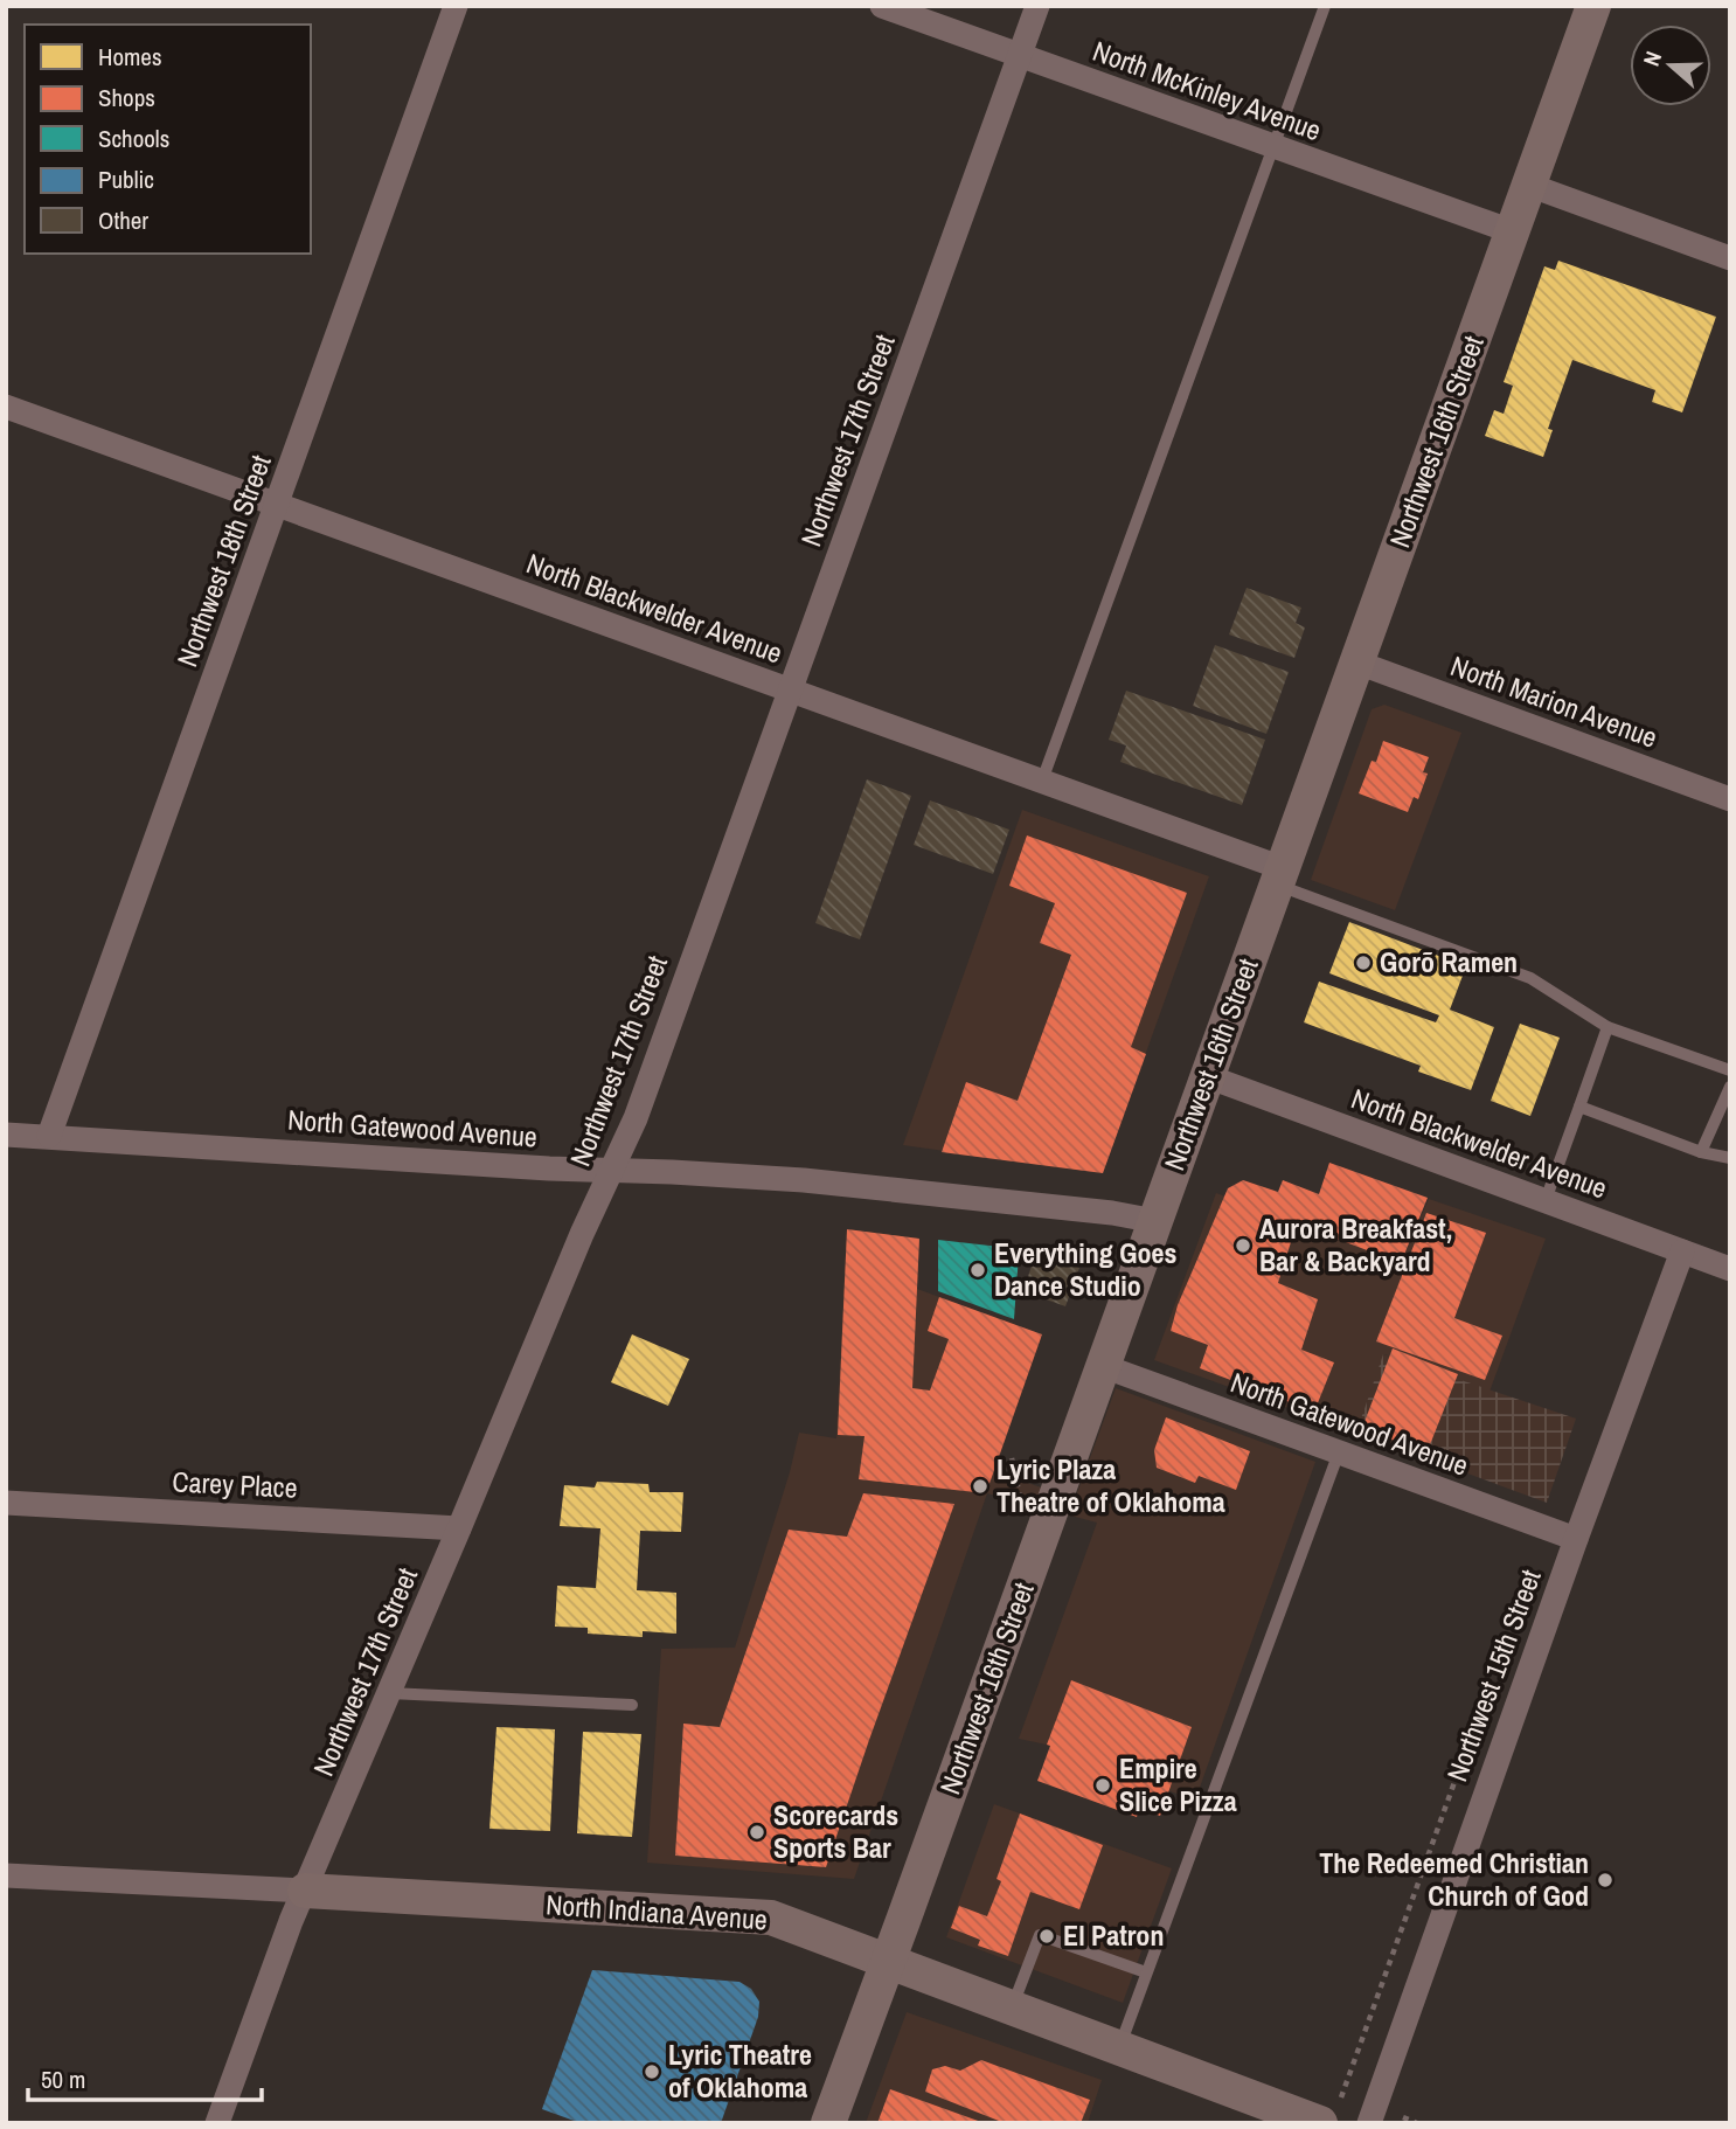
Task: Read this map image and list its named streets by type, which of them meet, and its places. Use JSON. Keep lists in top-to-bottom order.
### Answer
{
  "streets": {
    "street": [
      "North McKinley Avenue",
      "Northwest 17th Street",
      "Northwest 16th Street",
      "Northwest 18th Street",
      "North Blackwelder Avenue",
      "North Marion Avenue",
      "North Gatewood Avenue",
      "Carey Place",
      "Northwest 15th Street",
      "North Indiana Avenue"
    ]
  },
  "crossings": [
    ["North McKinley Avenue", "Northwest 17th Street"],
    ["North McKinley Avenue", "Northwest 16th Street"],
    ["Northwest 17th Street", "North Blackwelder Avenue"],
    ["Northwest 17th Street", "North Gatewood Avenue"],
    ["Northwest 17th Street", "Carey Place"],
    ["Northwest 17th Street", "North Indiana Avenue"],
    ["Northwest 16th Street", "North Blackwelder Avenue"],
    ["Northwest 16th Street", "North Marion Avenue"],
    ["Northwest 16th Street", "North Gatewood Avenue"],
    ["Northwest 16th Street", "North Indiana Avenue"],
    ["Northwest 18th Street", "North Blackwelder Avenue"],
    ["Northwest 18th Street", "North Gatewood Avenue"],
    ["North Blackwelder Avenue", "Northwest 15th Street"],
    ["North Gatewood Avenue", "Northwest 15th Street"]
  ],
  "places": [
    "Gorõ Ramen",
    "Aurora Breakfast, Bar & Backyard",
    "Everything Goes Dance Studio",
    "Lyric Plaza Theatre of Oklahoma",
    "Empire Slice Pizza",
    "Scorecards Sports Bar",
    "The Redeemed Christian Church of God",
    "El Patron",
    "Lyric Theatre of Oklahoma"
  ],
  "legend": [
    "Homes",
    "Shops",
    "Schools",
    "Public",
    "Other"
  ],
  "scale_bar": "50 m",
  "north": "left"
}
